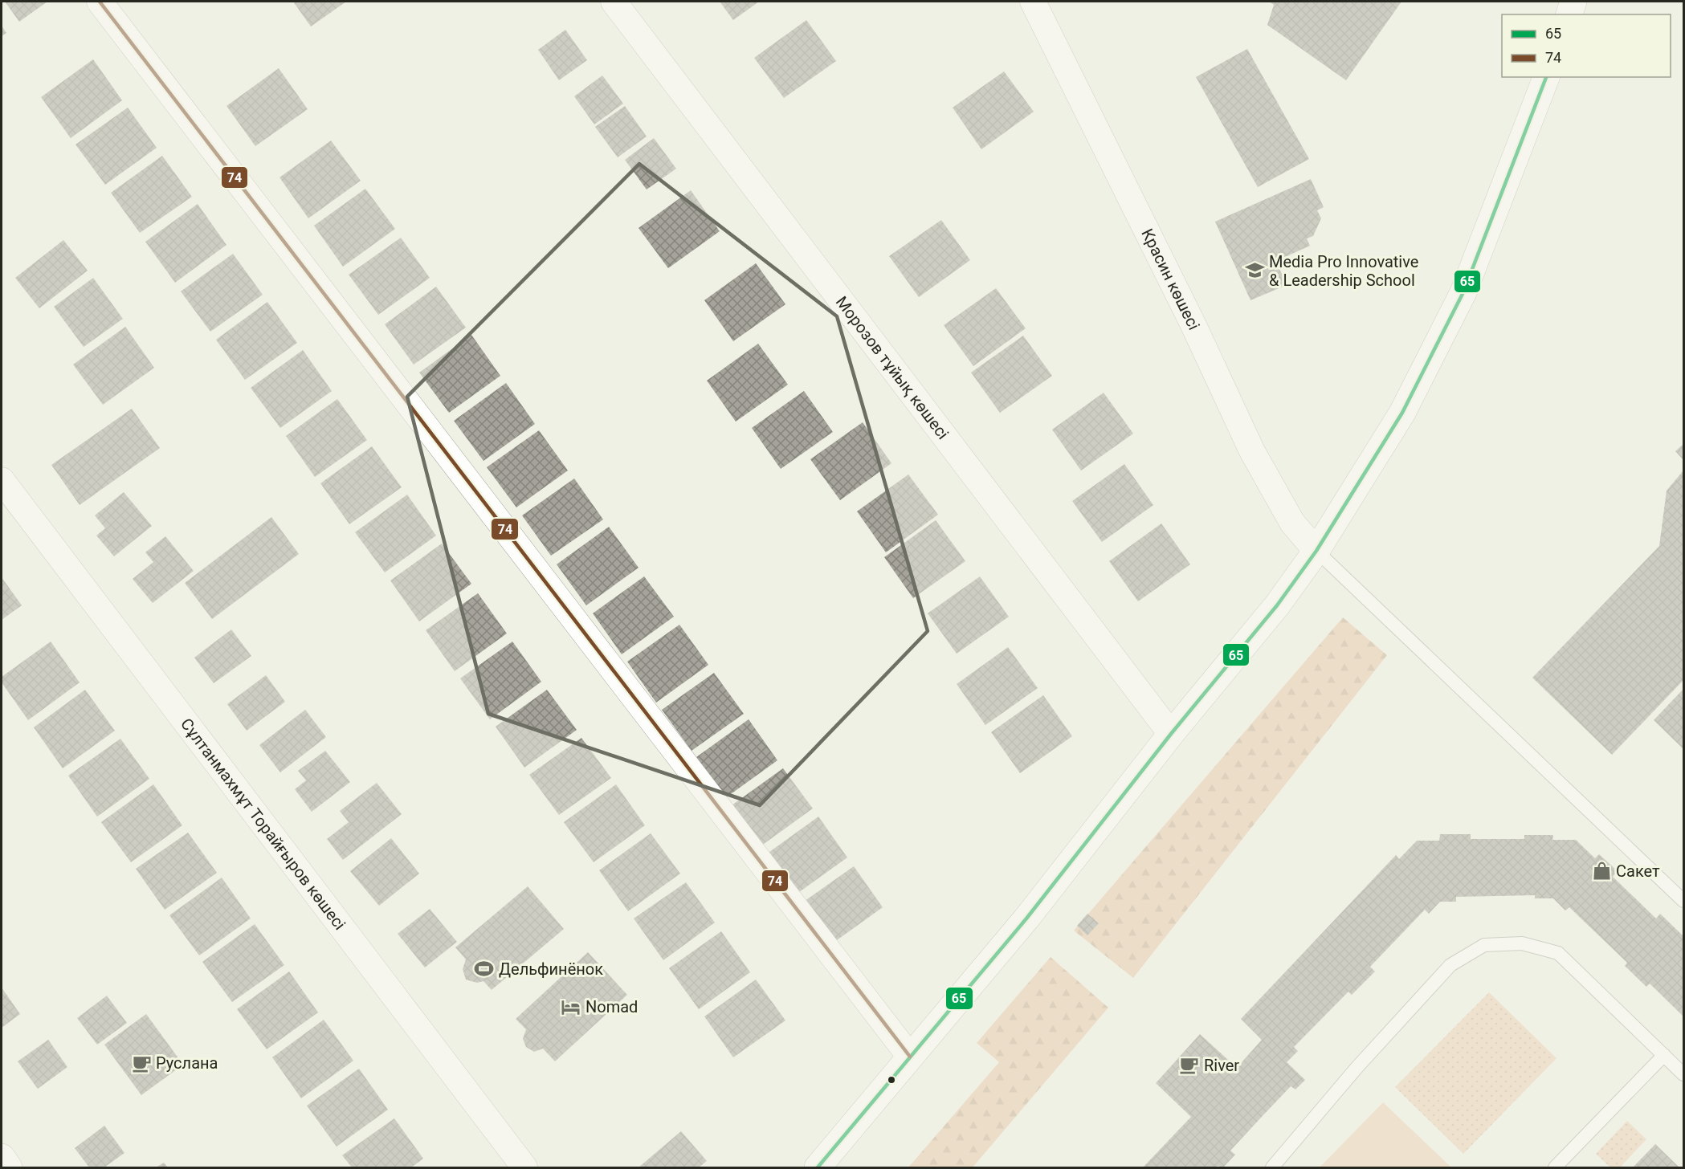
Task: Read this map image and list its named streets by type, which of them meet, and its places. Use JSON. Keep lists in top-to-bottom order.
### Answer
{
  "streets": {
    "street": ["Красин көшесі", "Морозов тұйық көшесі", "Сұлтанмахмұт Торайғыров көшесі"]
  },
  "places": {
    "school or university": ["Media Pro Innovative & Leadership School"],
    "shop": ["Сакет"],
    "sports": ["Дельфинёнок"],
    "hotel": ["Nomad"],
    "cafe": ["Руслана", "River"]
  },
  "lines": ["transit line 74", "transit line 65"],
  "legend": ["65", "74"]
}
